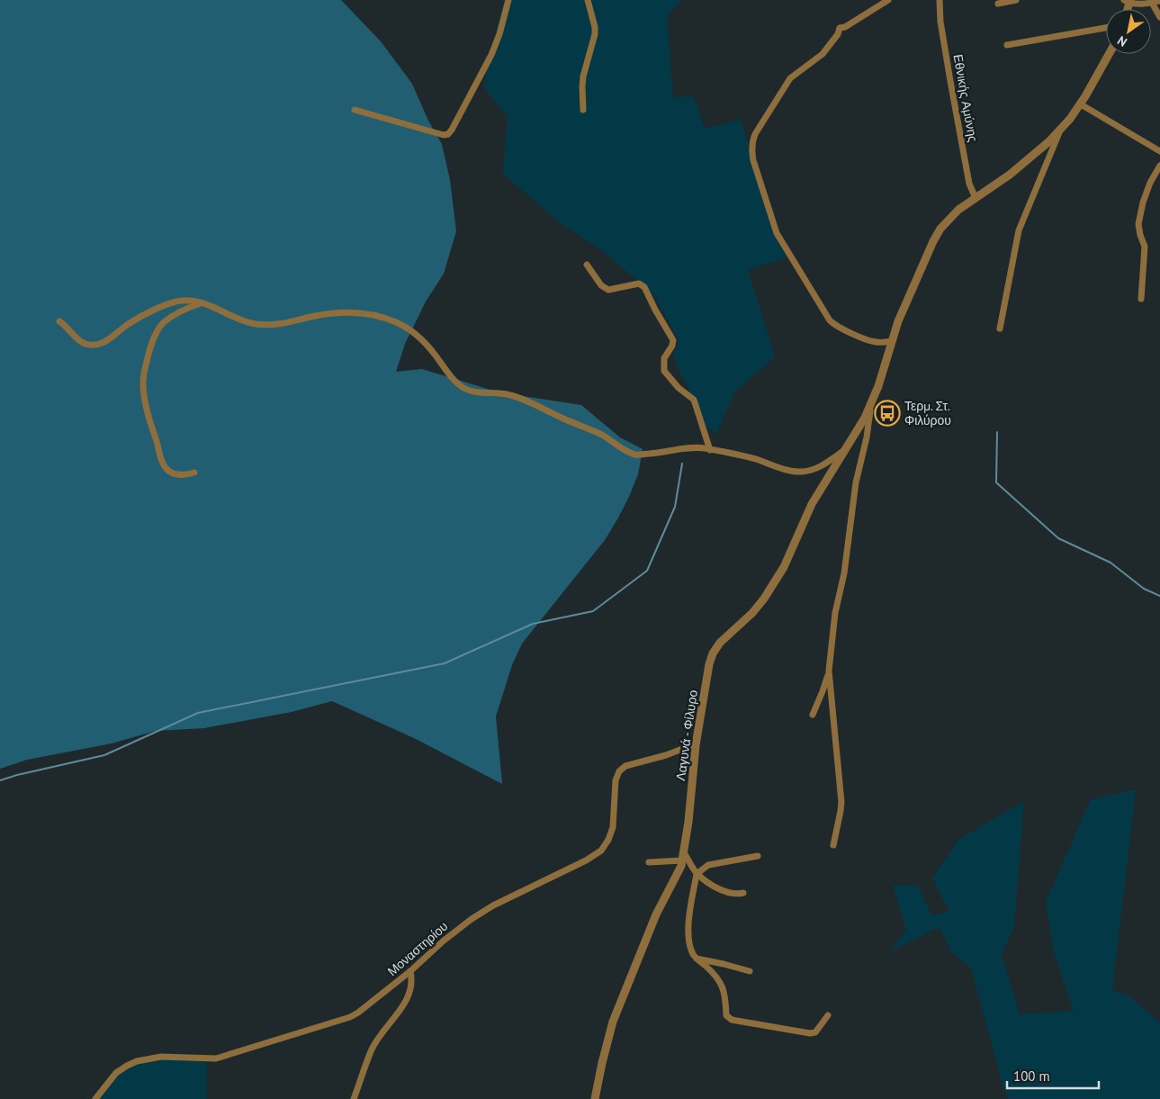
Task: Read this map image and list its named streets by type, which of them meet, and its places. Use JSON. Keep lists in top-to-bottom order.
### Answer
{
  "streets": {
    "street": ["Εθνικής Αμύνης", "Λαγυνά - Φίλυρο", "Μοναστηρίου"]
  },
  "crossings": [
    ["Εθνικής Αμύνης", "Λαγυνά - Φίλυρο"],
    ["Λαγυνά - Φίλυρο", "Μοναστηρίου"]
  ],
  "places": {
    "bus stop": ["Τερμ. Στ. Φιλύρου"]
  },
  "scale_bar": "100 m",
  "north": "bottom left"
}
